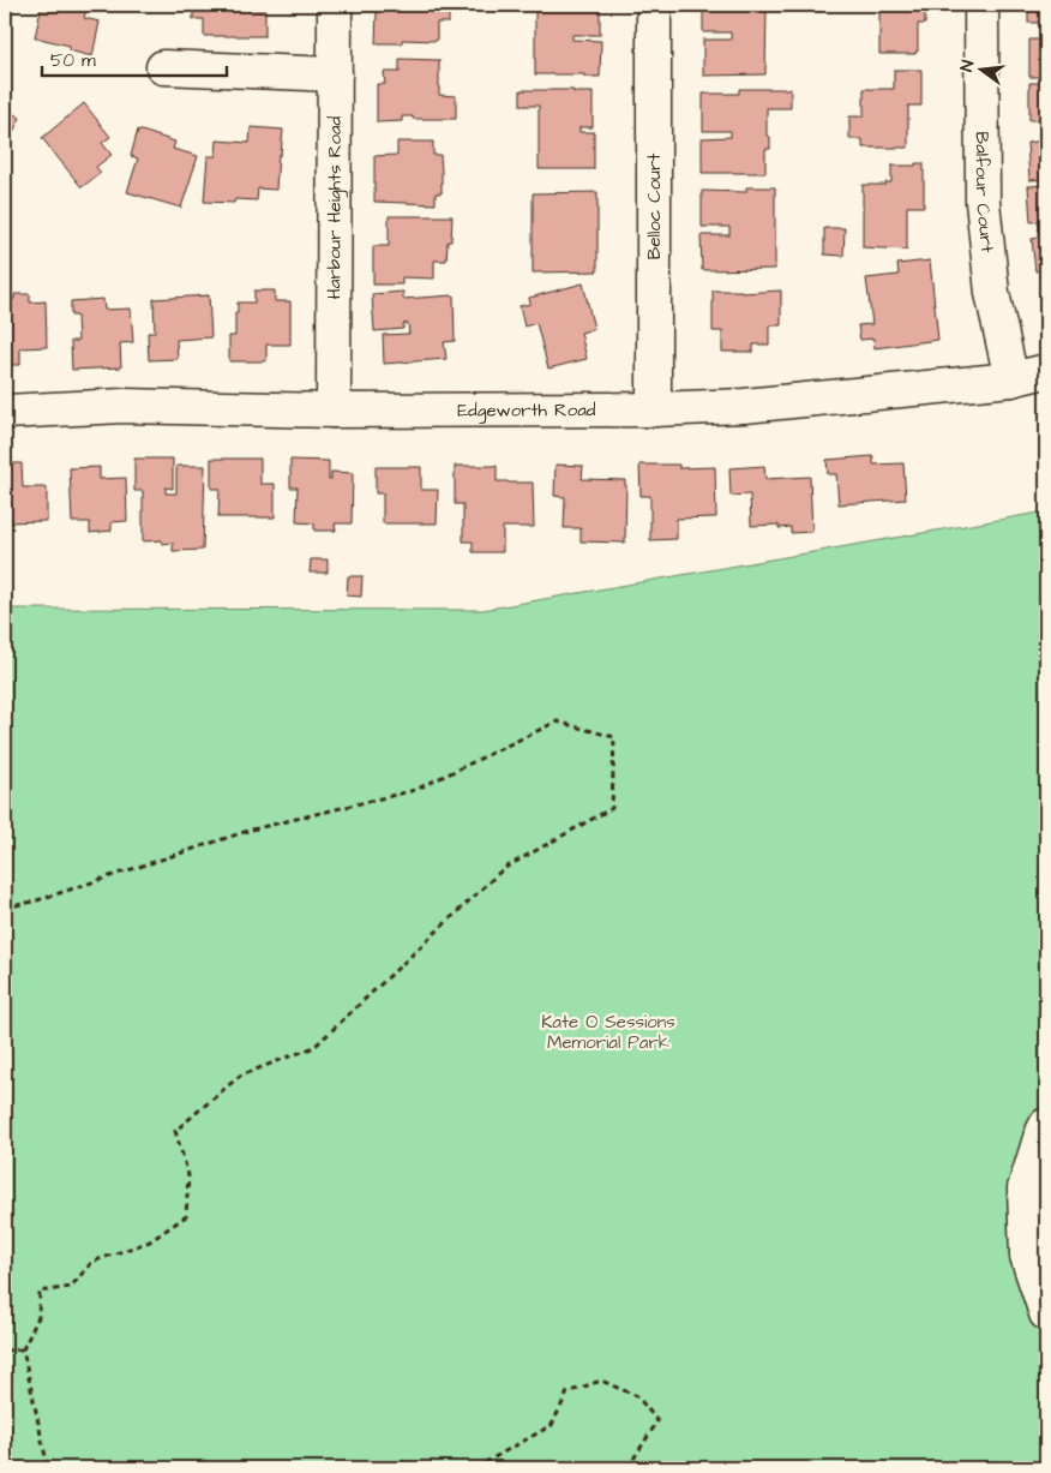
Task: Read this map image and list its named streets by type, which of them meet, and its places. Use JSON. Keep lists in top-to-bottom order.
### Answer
{
  "streets": {
    "street": [
      "Balfour Court",
      "Belloc Court",
      "Harbour Heights Road",
      "Edgeworth Road"
    ]
  },
  "crossings": [
    ["Balfour Court", "Edgeworth Road"],
    ["Belloc Court", "Edgeworth Road"],
    ["Harbour Heights Road", "Edgeworth Road"]
  ],
  "parks": ["Kate O Sessions Memorial Park"],
  "scale_bar": "50 m",
  "north": "left"
}
